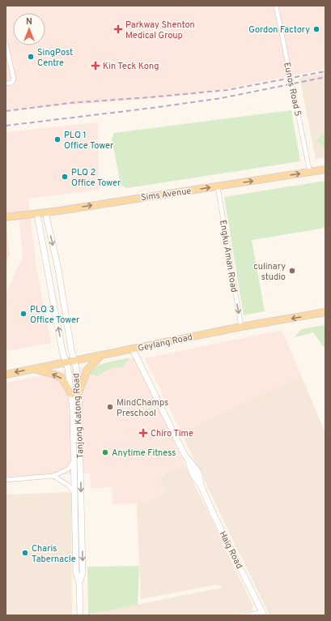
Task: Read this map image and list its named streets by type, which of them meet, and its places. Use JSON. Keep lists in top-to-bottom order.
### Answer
{
  "streets": {
    "main road": [
      "Sims Avenue",
      "Geylang Road",
      "Tanjong Katong Road",
      "Haig Road"
    ],
    "street": ["Eunos Road 5", "Engku Aman Road"]
  },
  "crossings": [
    ["Eunos Road 5", "Sims Avenue"],
    ["Sims Avenue", "Engku Aman Road"],
    ["Sims Avenue", "Tanjong Katong Road"],
    ["Engku Aman Road", "Geylang Road"],
    ["Geylang Road", "Tanjong Katong Road"],
    ["Geylang Road", "Haig Road"]
  ],
  "one_way": ["Sims Avenue", "Engku Aman Road"],
  "places": {
    "health": ["Parkway Shenton Medical Group", "Kin Teck Kong", "Chiro Time"],
    "other": [
      "Gordon Factory",
      "SingPost Centre",
      "PLQ 1 Office Tower",
      "PLQ 2 Office Tower",
      "culinary studio",
      "PLQ 3 Office Tower",
      "MindChamps Preschool",
      "Anytime Fitness",
      "Charis Tabernacle"
    ]
  },
  "north": "top"
}
